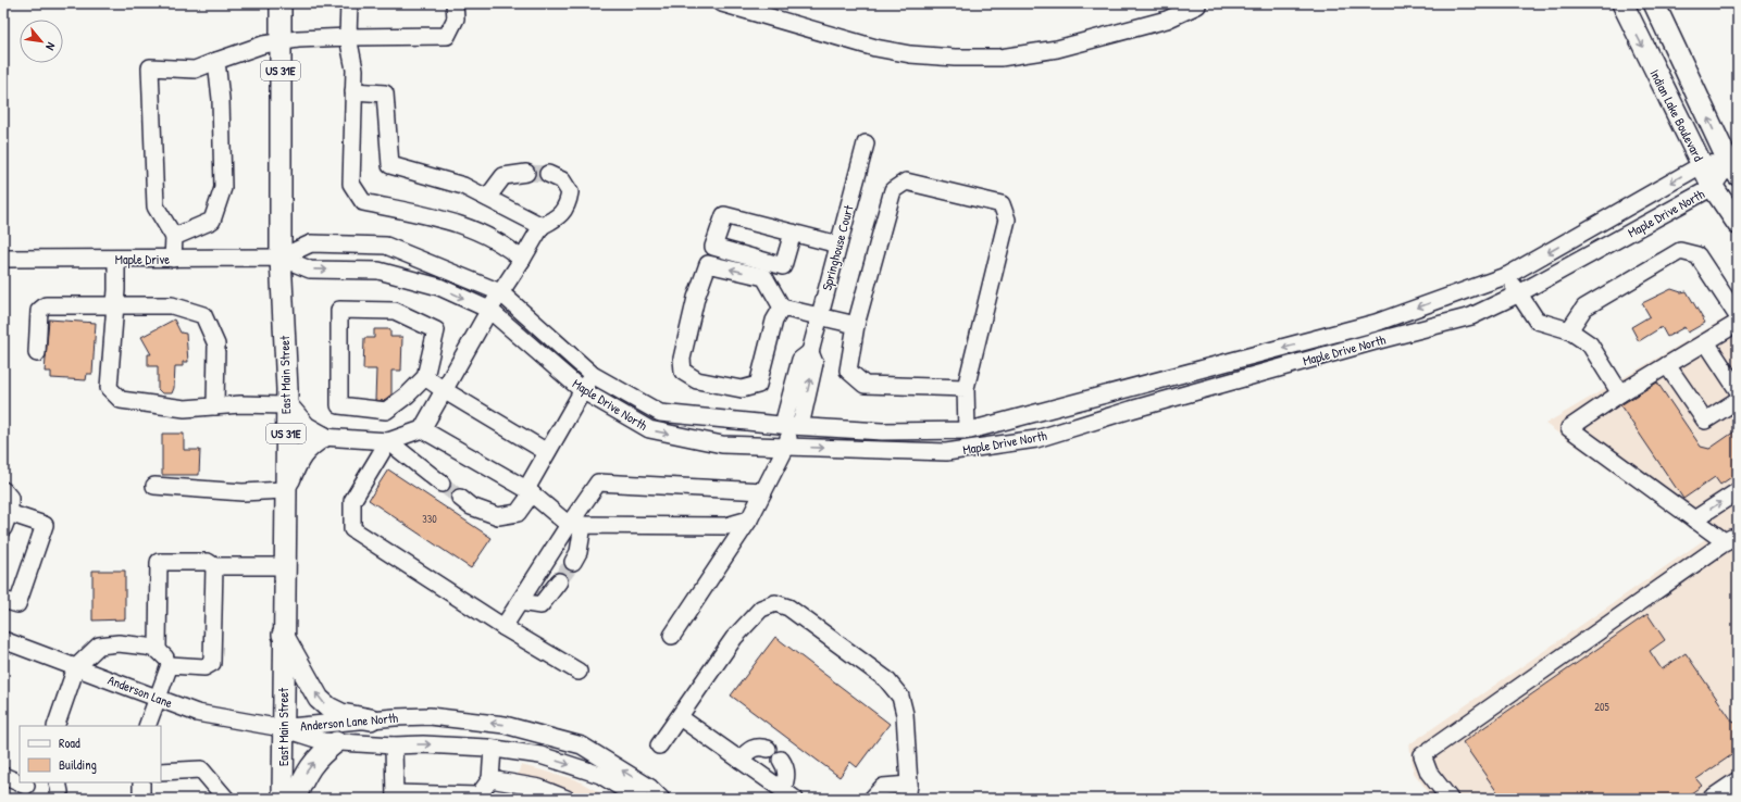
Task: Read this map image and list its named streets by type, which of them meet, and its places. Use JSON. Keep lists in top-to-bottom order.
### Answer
{
  "streets": {
    "main road": ["US 31E", "Indian Lake Boulevard", "East Main Street"],
    "street": [
      "Maple Drive North",
      "Springhouse Court",
      "Maple Drive",
      "Anderson Lane",
      "Anderson Lane North"
    ]
  },
  "crossings": [
    ["Indian Lake Boulevard", "Maple Drive North"],
    ["Maple Drive North", "Springhouse Court"],
    ["Maple Drive North", "Maple Drive"],
    ["Maple Drive North", "East Main Street"],
    ["Maple Drive", "East Main Street"],
    ["East Main Street", "Anderson Lane"],
    ["East Main Street", "Anderson Lane North"],
    ["Anderson Lane", "Anderson Lane North"]
  ],
  "house_numbers": ["330", "205"],
  "legend": ["Road", "Building"],
  "north": "bottom right"
}
